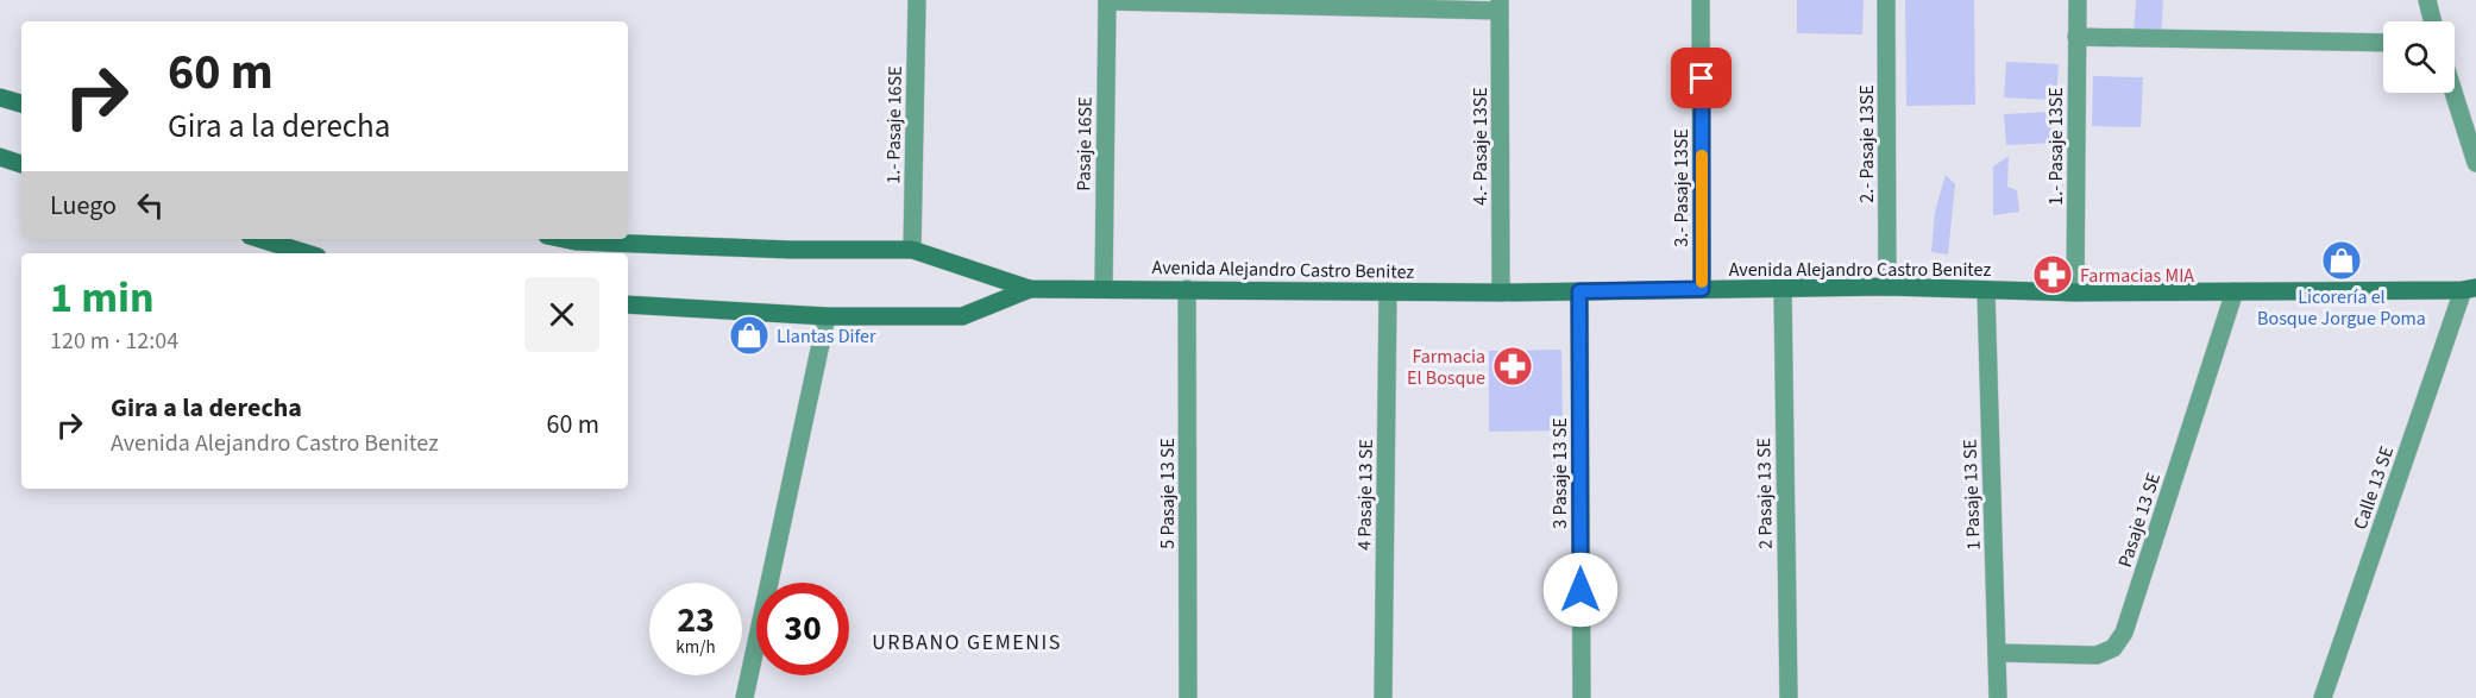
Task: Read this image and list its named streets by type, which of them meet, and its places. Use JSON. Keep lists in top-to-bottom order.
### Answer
{
  "streets": {
    "main road": ["Avenida Alejandro Castro Benitez"],
    "street": [
      "1.- Pasaje 16SE",
      "Pasaje 16SE",
      "2.- Pasaje 13SE",
      "4.- Pasaje 13SE",
      "1.- Pasaje 13SE",
      "3.- Pasaje 13SE",
      "3 Pasaje 13 SE",
      "Calle 13 SE",
      "5 Pasaje 13 SE",
      "2 Pasaje 13 SE",
      "4 Pasaje 13 SE",
      "1 Pasaje 13 SE",
      "Pasaje 13 SE"
    ]
  },
  "crossings": [
    ["1.- Pasaje 16SE", "Avenida Alejandro Castro Benitez"],
    ["Pasaje 16SE", "Avenida Alejandro Castro Benitez"],
    ["2.- Pasaje 13SE", "Avenida Alejandro Castro Benitez"],
    ["4.- Pasaje 13SE", "Avenida Alejandro Castro Benitez"],
    ["1.- Pasaje 13SE", "Avenida Alejandro Castro Benitez"],
    ["3.- Pasaje 13SE", "Avenida Alejandro Castro Benitez"],
    ["Avenida Alejandro Castro Benitez", "3 Pasaje 13 SE"],
    ["Avenida Alejandro Castro Benitez", "Calle 13 SE"],
    ["Avenida Alejandro Castro Benitez", "5 Pasaje 13 SE"],
    ["Avenida Alejandro Castro Benitez", "2 Pasaje 13 SE"],
    ["Avenida Alejandro Castro Benitez", "4 Pasaje 13 SE"],
    ["Avenida Alejandro Castro Benitez", "1 Pasaje 13 SE"],
    ["Avenida Alejandro Castro Benitez", "Pasaje 13 SE"],
    ["1 Pasaje 13 SE", "Pasaje 13 SE"]
  ],
  "districts": ["URBANO GEMENIS"],
  "places": {
    "shop": ["Licorería el Bosque Jorgue Poma", "Llantas Difer"],
    "pharmacy": ["Farmacias MIA", "Farmacia El Bosque"]
  },
  "page": {
    "turn": ["60 m", "Gira a la derecha"],
    "then": "Luego",
    "heading": ["1 min", "120 m · 12:04"],
    "list": [
      {
        "name": "Gira a la derecha",
        "note": "Avenida Alejandro Castro Benitez",
        "value": "60 m"
      }
    ],
    "speed": "23 km/h",
    "limit": "30"
  }
}
